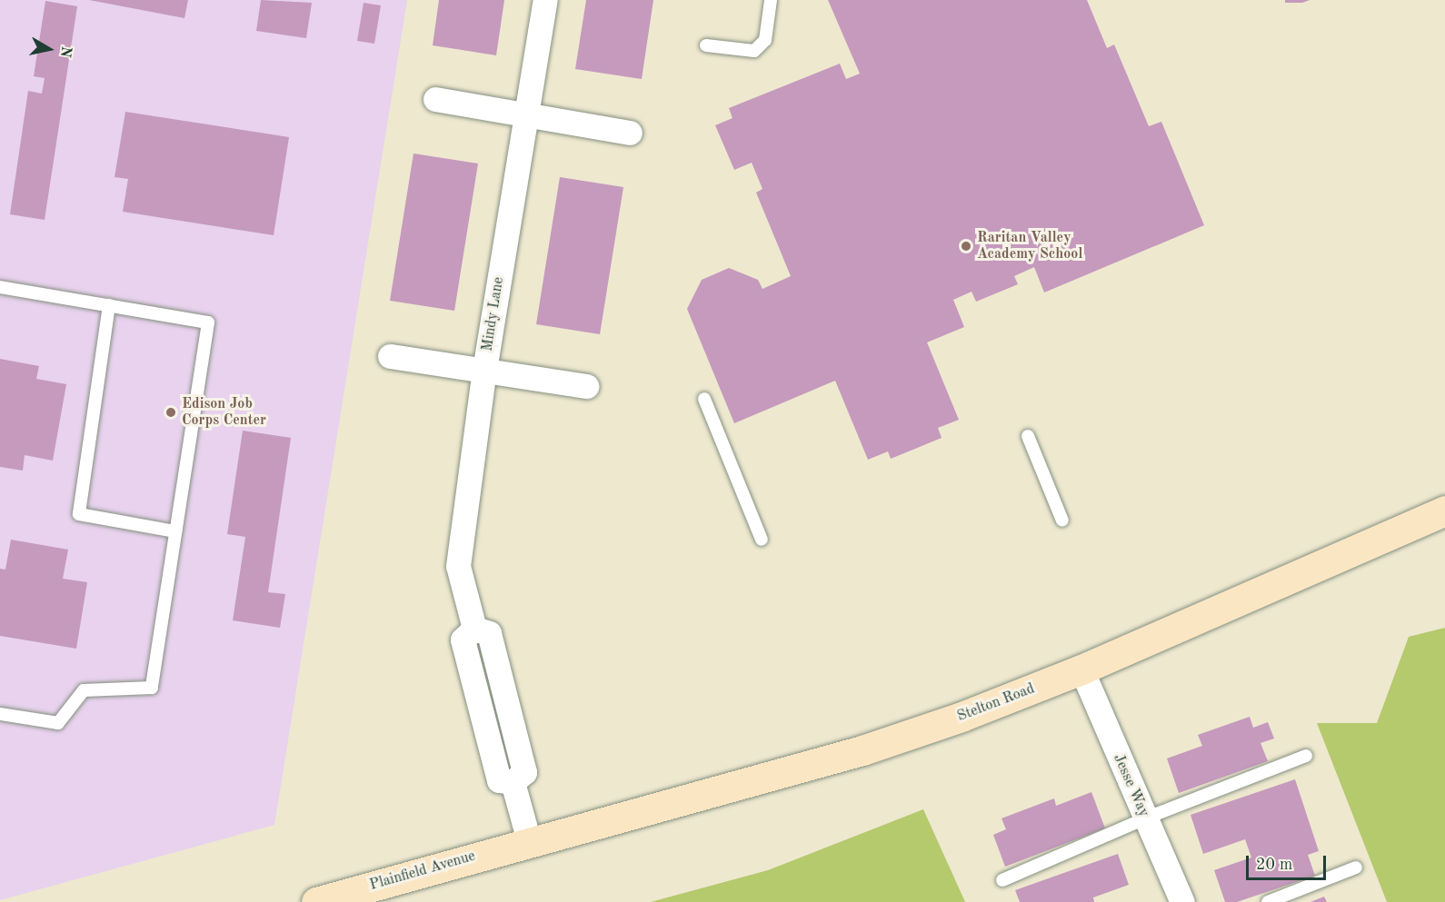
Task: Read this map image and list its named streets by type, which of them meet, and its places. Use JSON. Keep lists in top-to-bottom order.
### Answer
{
  "streets": {
    "main road": ["Stelton Road", "Plainfield Avenue"],
    "street": ["Mindy Lane", "Jesse Way"]
  },
  "crossings": [
    ["Mindy Lane", "Stelton Road"],
    ["Mindy Lane", "Plainfield Avenue"],
    ["Stelton Road", "Jesse Way"],
    ["Stelton Road", "Plainfield Avenue"]
  ],
  "places": ["Raritan Valley Academy School", "Edison Job Corps Center"],
  "scale_bar": "20 m",
  "north": "right"
}
